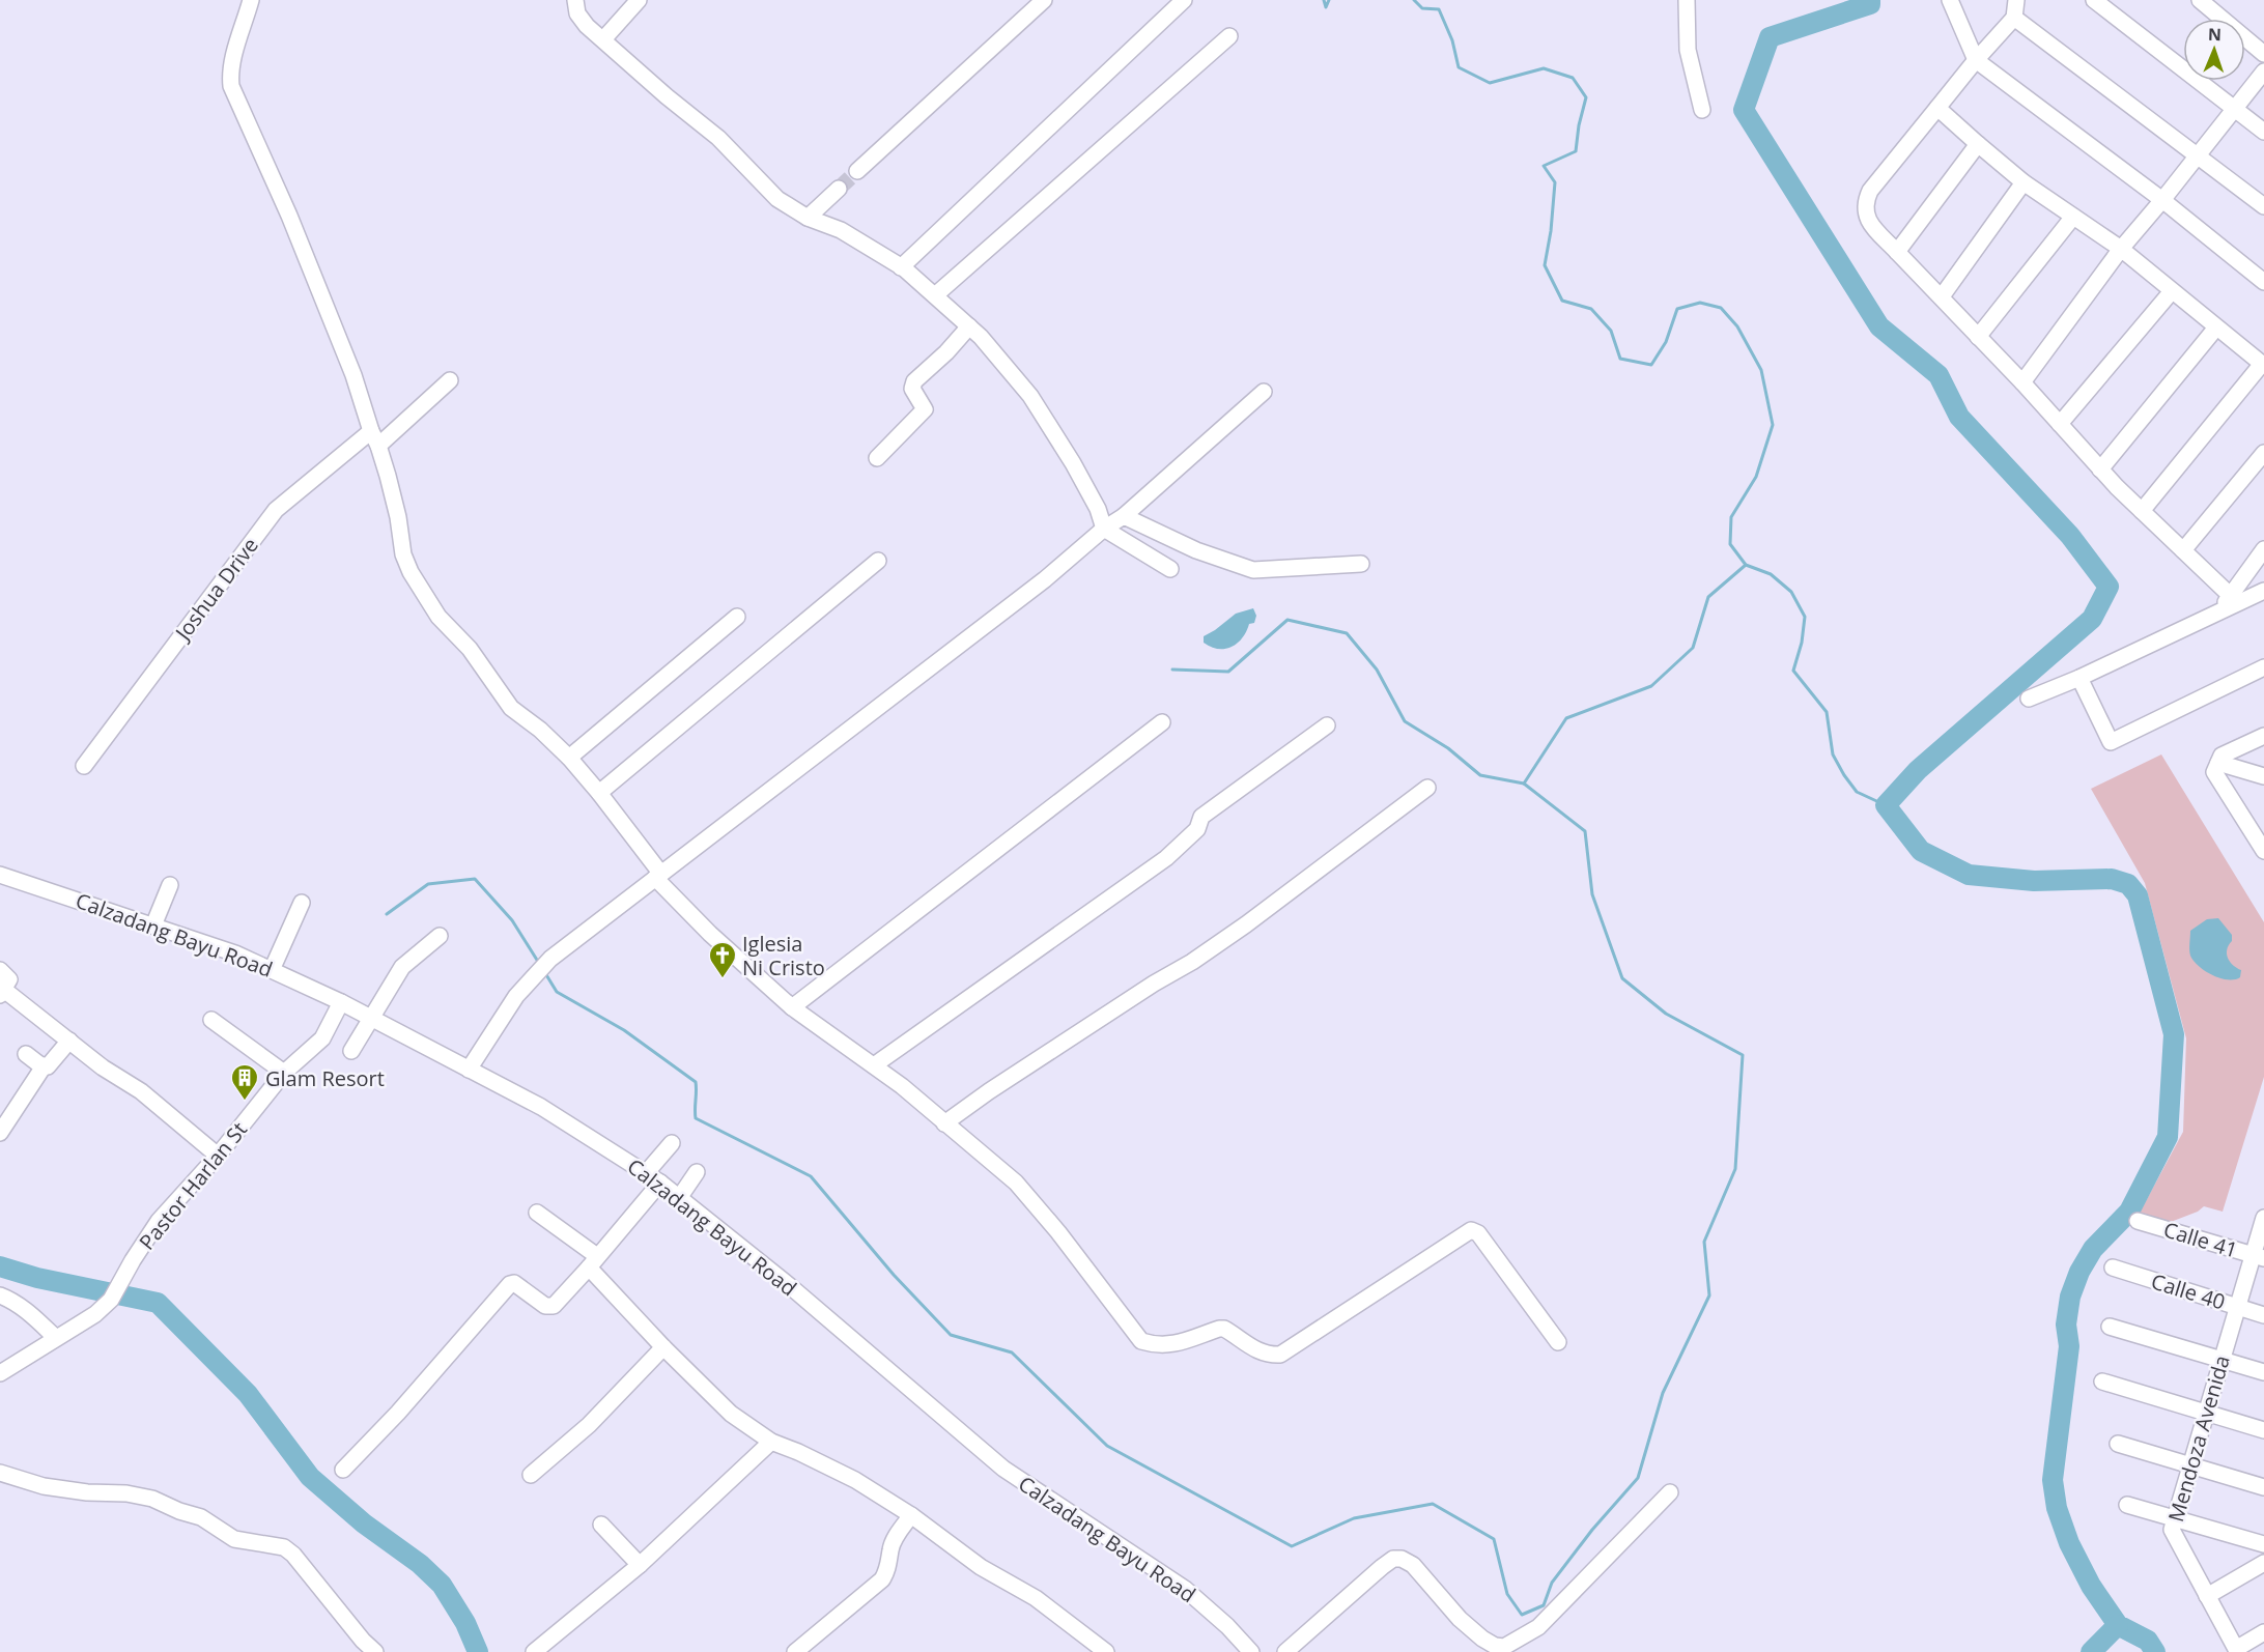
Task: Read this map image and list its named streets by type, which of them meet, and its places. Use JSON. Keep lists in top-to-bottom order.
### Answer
{
  "streets": {
    "street": [
      "Joshua Drive",
      "Calzadang Bayu Road",
      "Pastor Harlan St",
      "Calle 41",
      "Calle 40",
      "Mendoza Avenida"
    ]
  },
  "crossings": [
    ["Calzadang Bayu Road", "Pastor Harlan St"],
    ["Calle 41", "Mendoza Avenida"],
    ["Calle 40", "Mendoza Avenida"]
  ],
  "places": {
    "church": ["Iglesia Ni Cristo"],
    "building": ["Glam Resort"]
  },
  "north": "top"
}
